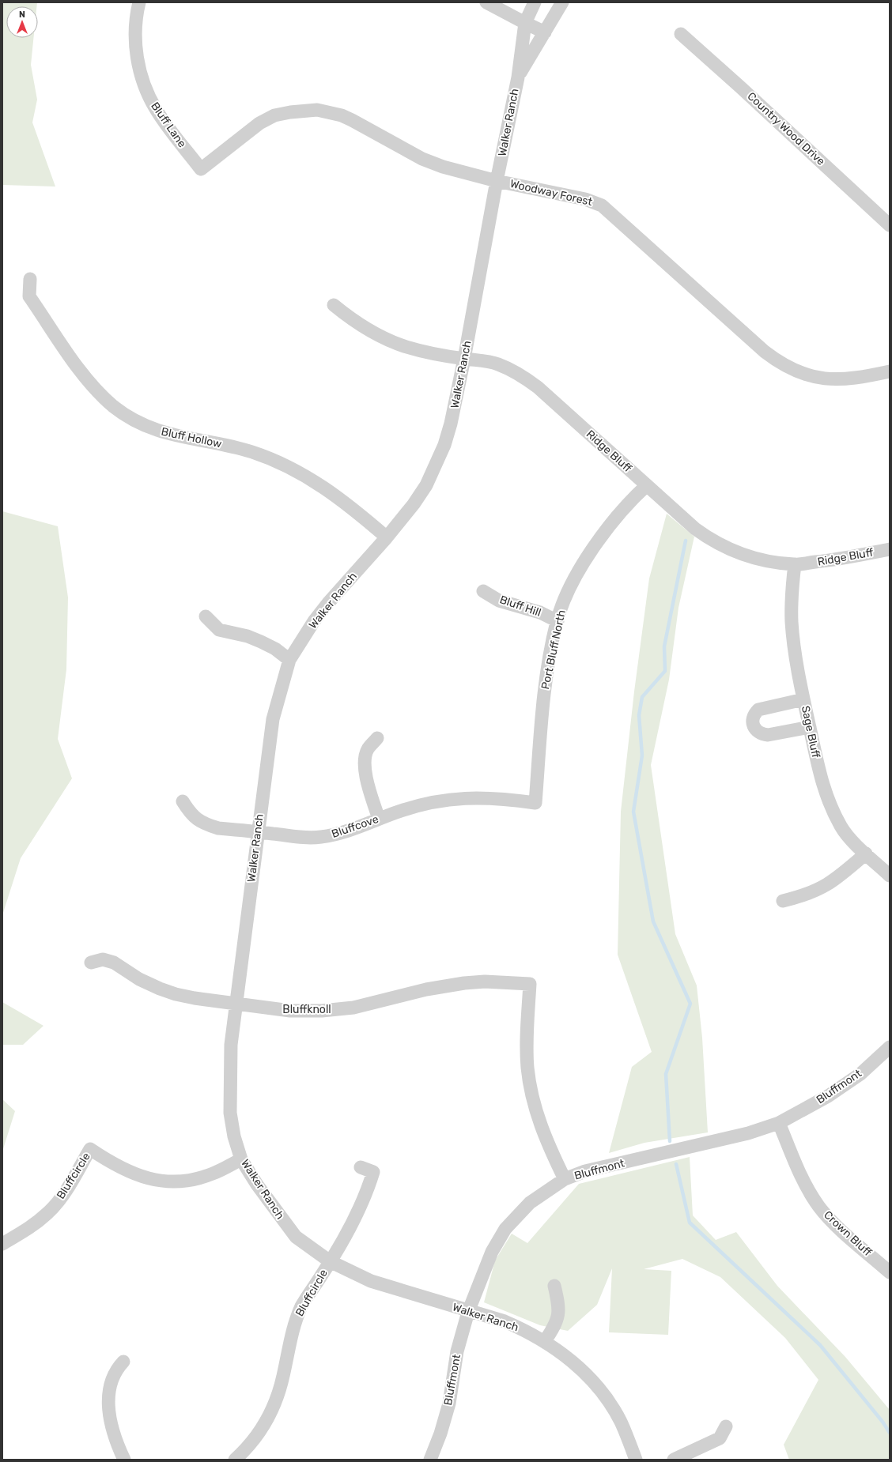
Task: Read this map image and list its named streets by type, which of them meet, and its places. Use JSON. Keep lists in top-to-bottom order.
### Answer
{
  "streets": {
    "street": [
      "Walker Ranch",
      "Bluff Lane",
      "Country Wood Drive",
      "Woodway Forest",
      "Bluff Hollow",
      "Ridge Bluff",
      "Bluff Hill",
      "Port Bluff North",
      "Sage Bluff",
      "Bluffcove",
      "Bluffknoll",
      "Bluffmont",
      "Bluffcircle",
      "Crown Bluff"
    ]
  },
  "crossings": [
    ["Walker Ranch", "Woodway Forest"],
    ["Walker Ranch", "Bluff Hollow"],
    ["Walker Ranch", "Ridge Bluff"],
    ["Walker Ranch", "Bluffcove"],
    ["Walker Ranch", "Bluffknoll"],
    ["Walker Ranch", "Bluffmont"],
    ["Walker Ranch", "Bluffcircle"],
    ["Bluff Lane", "Woodway Forest"],
    ["Ridge Bluff", "Port Bluff North"],
    ["Ridge Bluff", "Sage Bluff"],
    ["Bluff Hill", "Port Bluff North"],
    ["Port Bluff North", "Bluffcove"],
    ["Bluffknoll", "Bluffmont"],
    ["Bluffmont", "Crown Bluff"]
  ],
  "north": "top"
}
